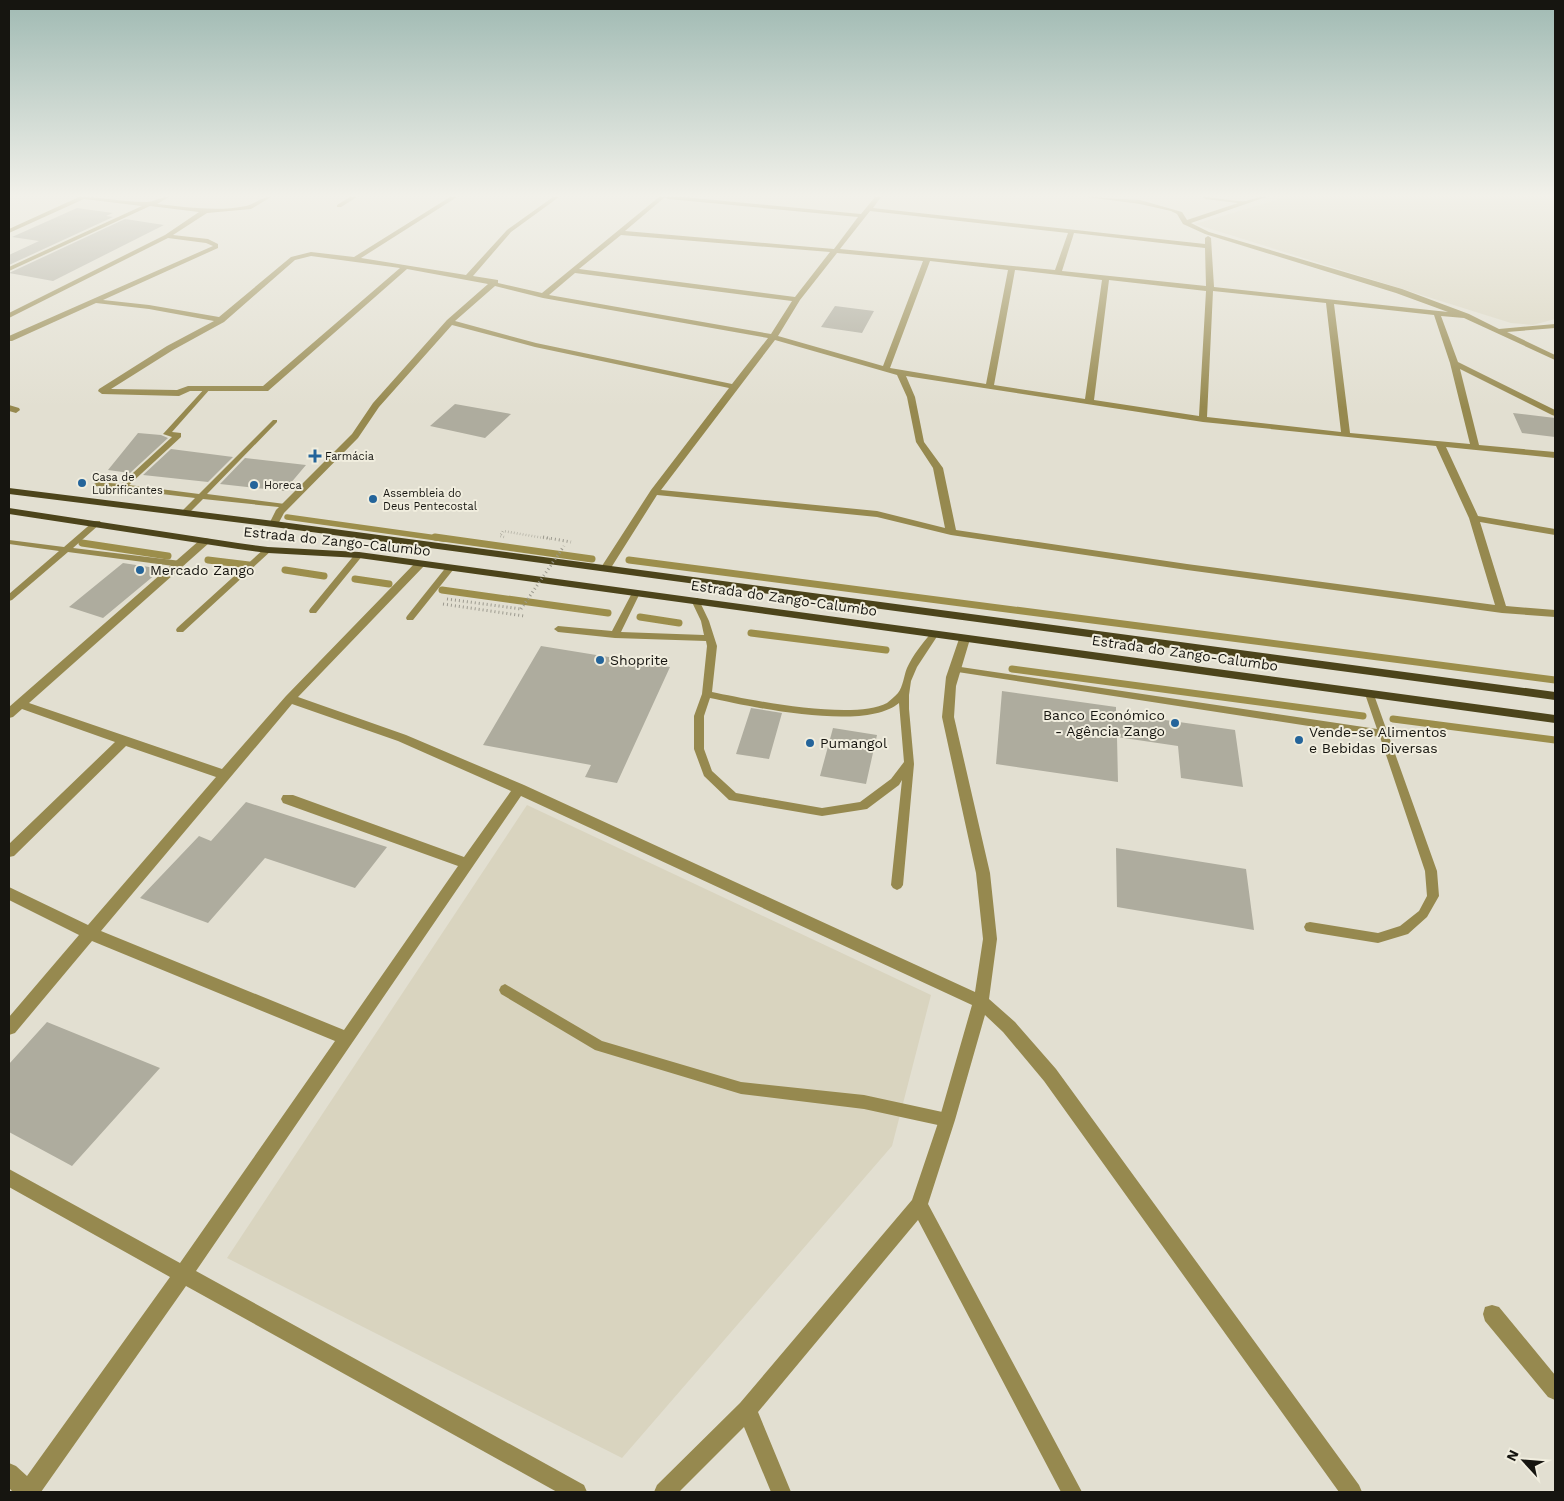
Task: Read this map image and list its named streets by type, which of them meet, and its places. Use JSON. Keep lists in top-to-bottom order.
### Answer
{
  "streets": {
    "main road": ["Estrada do Zango-Calumbo"]
  },
  "places": {
    "health": ["Farmácia"],
    "other": [
      "Casa de Lubrificantes",
      "Horeca",
      "Assembleia do Deus Pentecostal",
      "Mercado Zango",
      "Shoprite",
      "Banco Económico - Agência Zango",
      "Vende-se Alimentos e Bebidas Diversas",
      "Pumangol"
    ]
  },
  "north": "top left"
}
